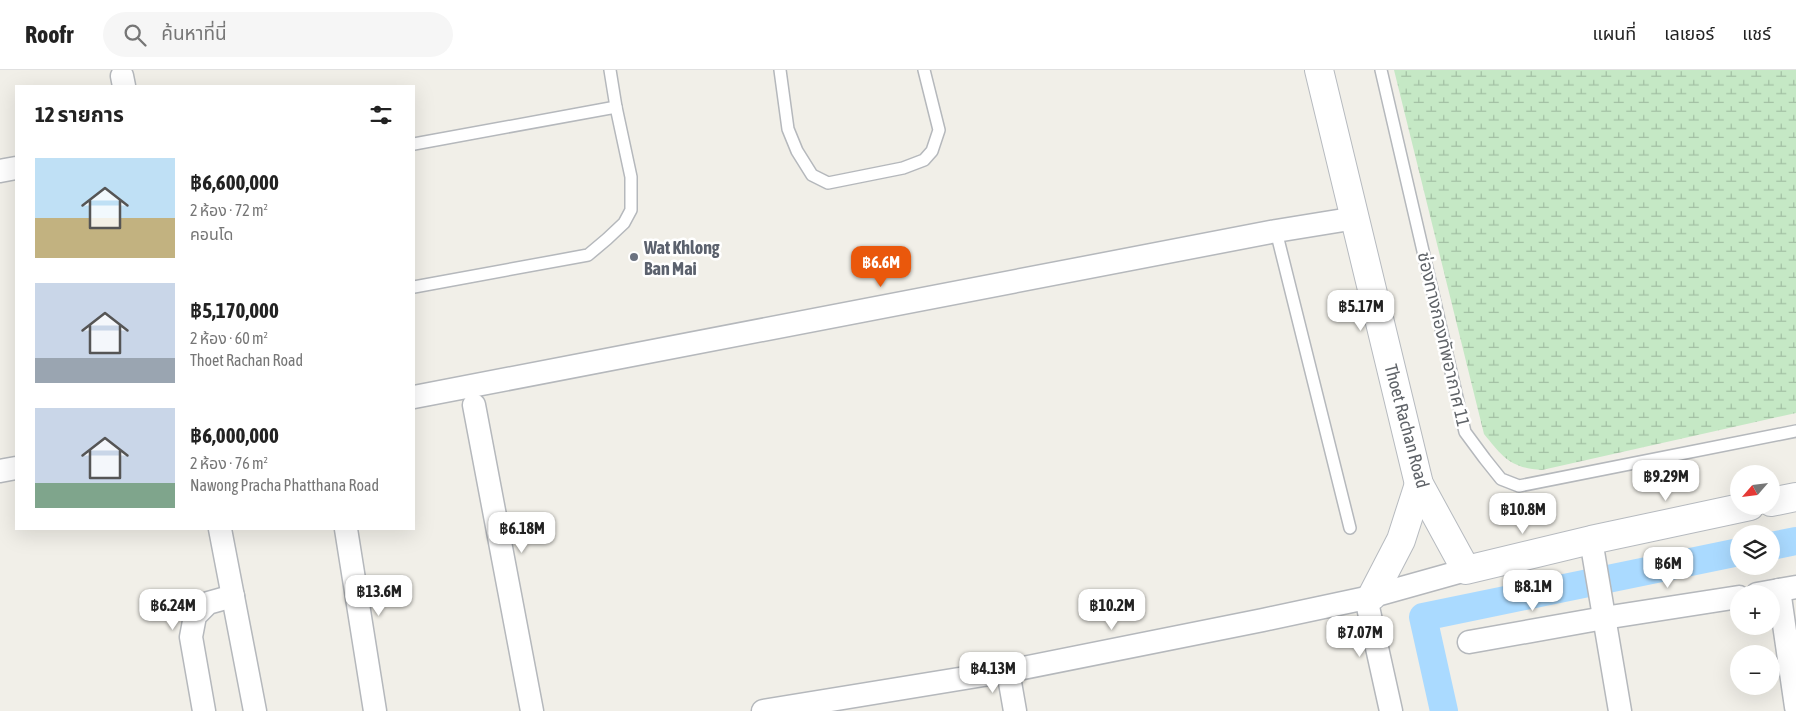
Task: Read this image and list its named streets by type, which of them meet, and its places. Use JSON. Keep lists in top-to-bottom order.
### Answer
{
  "streets": {
    "street": ["Thoet Rachan Road"],
    "lane": ["ช่องทางกองทัพอากาศ 11"]
  },
  "places": ["Wat Khlong Ban Mai"],
  "north": "bottom left",
  "page": {
    "header": "Roofr",
    "search": "ค้นหาที่นี่",
    "nav": ["แผนที่", "เลเยอร์", "แชร์"],
    "heading": "12 รายการ",
    "list": [
      {
        "name": "฿6,600,000",
        "note": "2 ห้อง · 72 m² · คอนโด"
      },
      {
        "name": "฿5,170,000",
        "note": "2 ห้อง · 60 m² · Thoet Rachan Road"
      },
      {
        "name": "฿6,000,000",
        "note": "2 ห้อง · 76 m² · Nawong Pracha Phatthana Road"
      }
    ],
    "price": [
      "฿6.6M",
      "฿5.17M",
      "฿9.29M",
      "฿10.8M",
      "฿6.18M",
      "฿6M",
      "฿8.1M",
      "฿13.6M",
      "฿6.24M",
      "฿10.2M",
      "฿7.07M",
      "฿4.13M"
    ],
    "map_buttons": ["+", "−"]
  }
}
